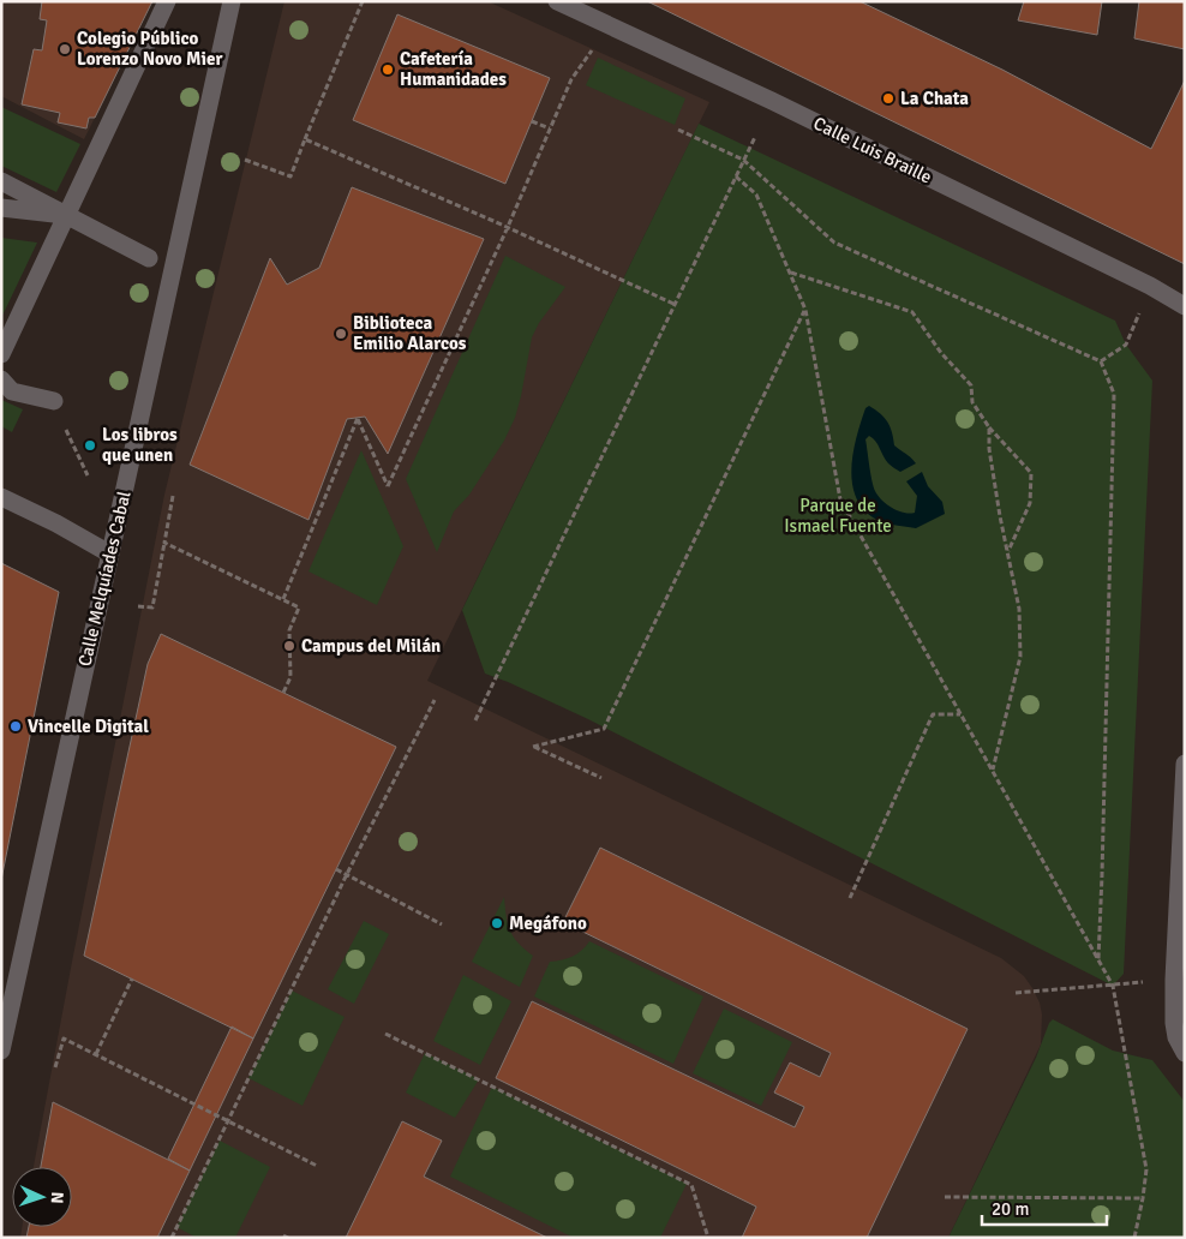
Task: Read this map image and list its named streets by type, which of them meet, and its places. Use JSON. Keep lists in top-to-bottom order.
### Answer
{
  "streets": {
    "street": ["Calle Luis Braille", "Calle Melquíades Cabal"]
  },
  "parks": ["Parque de Ismael Fuente"],
  "places": [
    "Colegio Público Lorenzo Novo Mier",
    "Cafetería Humanidades",
    "La Chata",
    "Biblioteca Emilio Alarcos",
    "Los libros que unen",
    "Campus del Milán",
    "Vincelle Digital",
    "Megáfono"
  ],
  "scale_bar": "20 m",
  "north": "right"
}
